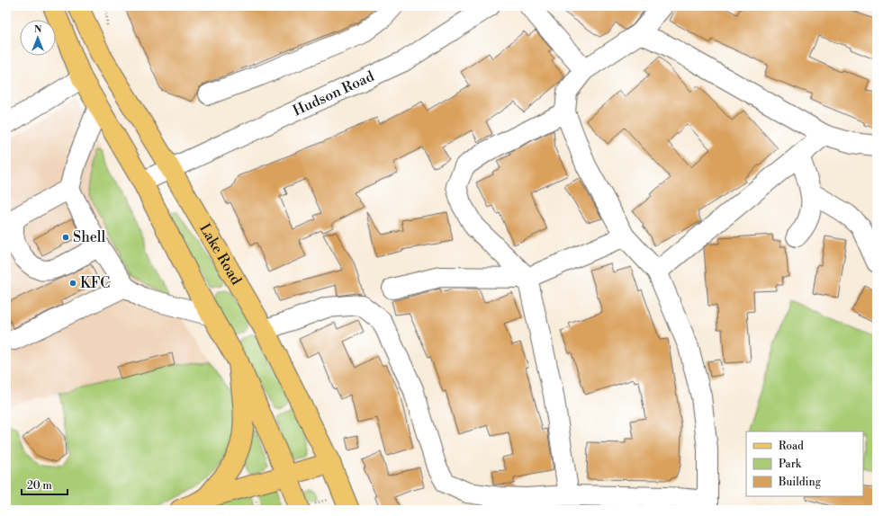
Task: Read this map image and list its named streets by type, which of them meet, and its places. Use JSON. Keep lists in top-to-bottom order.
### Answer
{
  "streets": {
    "main road": ["Lake Road"],
    "street": ["Hudson Road"]
  },
  "crossings": [
    ["Hudson Road", "Lake Road"]
  ],
  "places": ["Shell", "KFC"],
  "legend": ["Road", "Park", "Building"],
  "scale_bar": "20 m",
  "north": "top"
}
